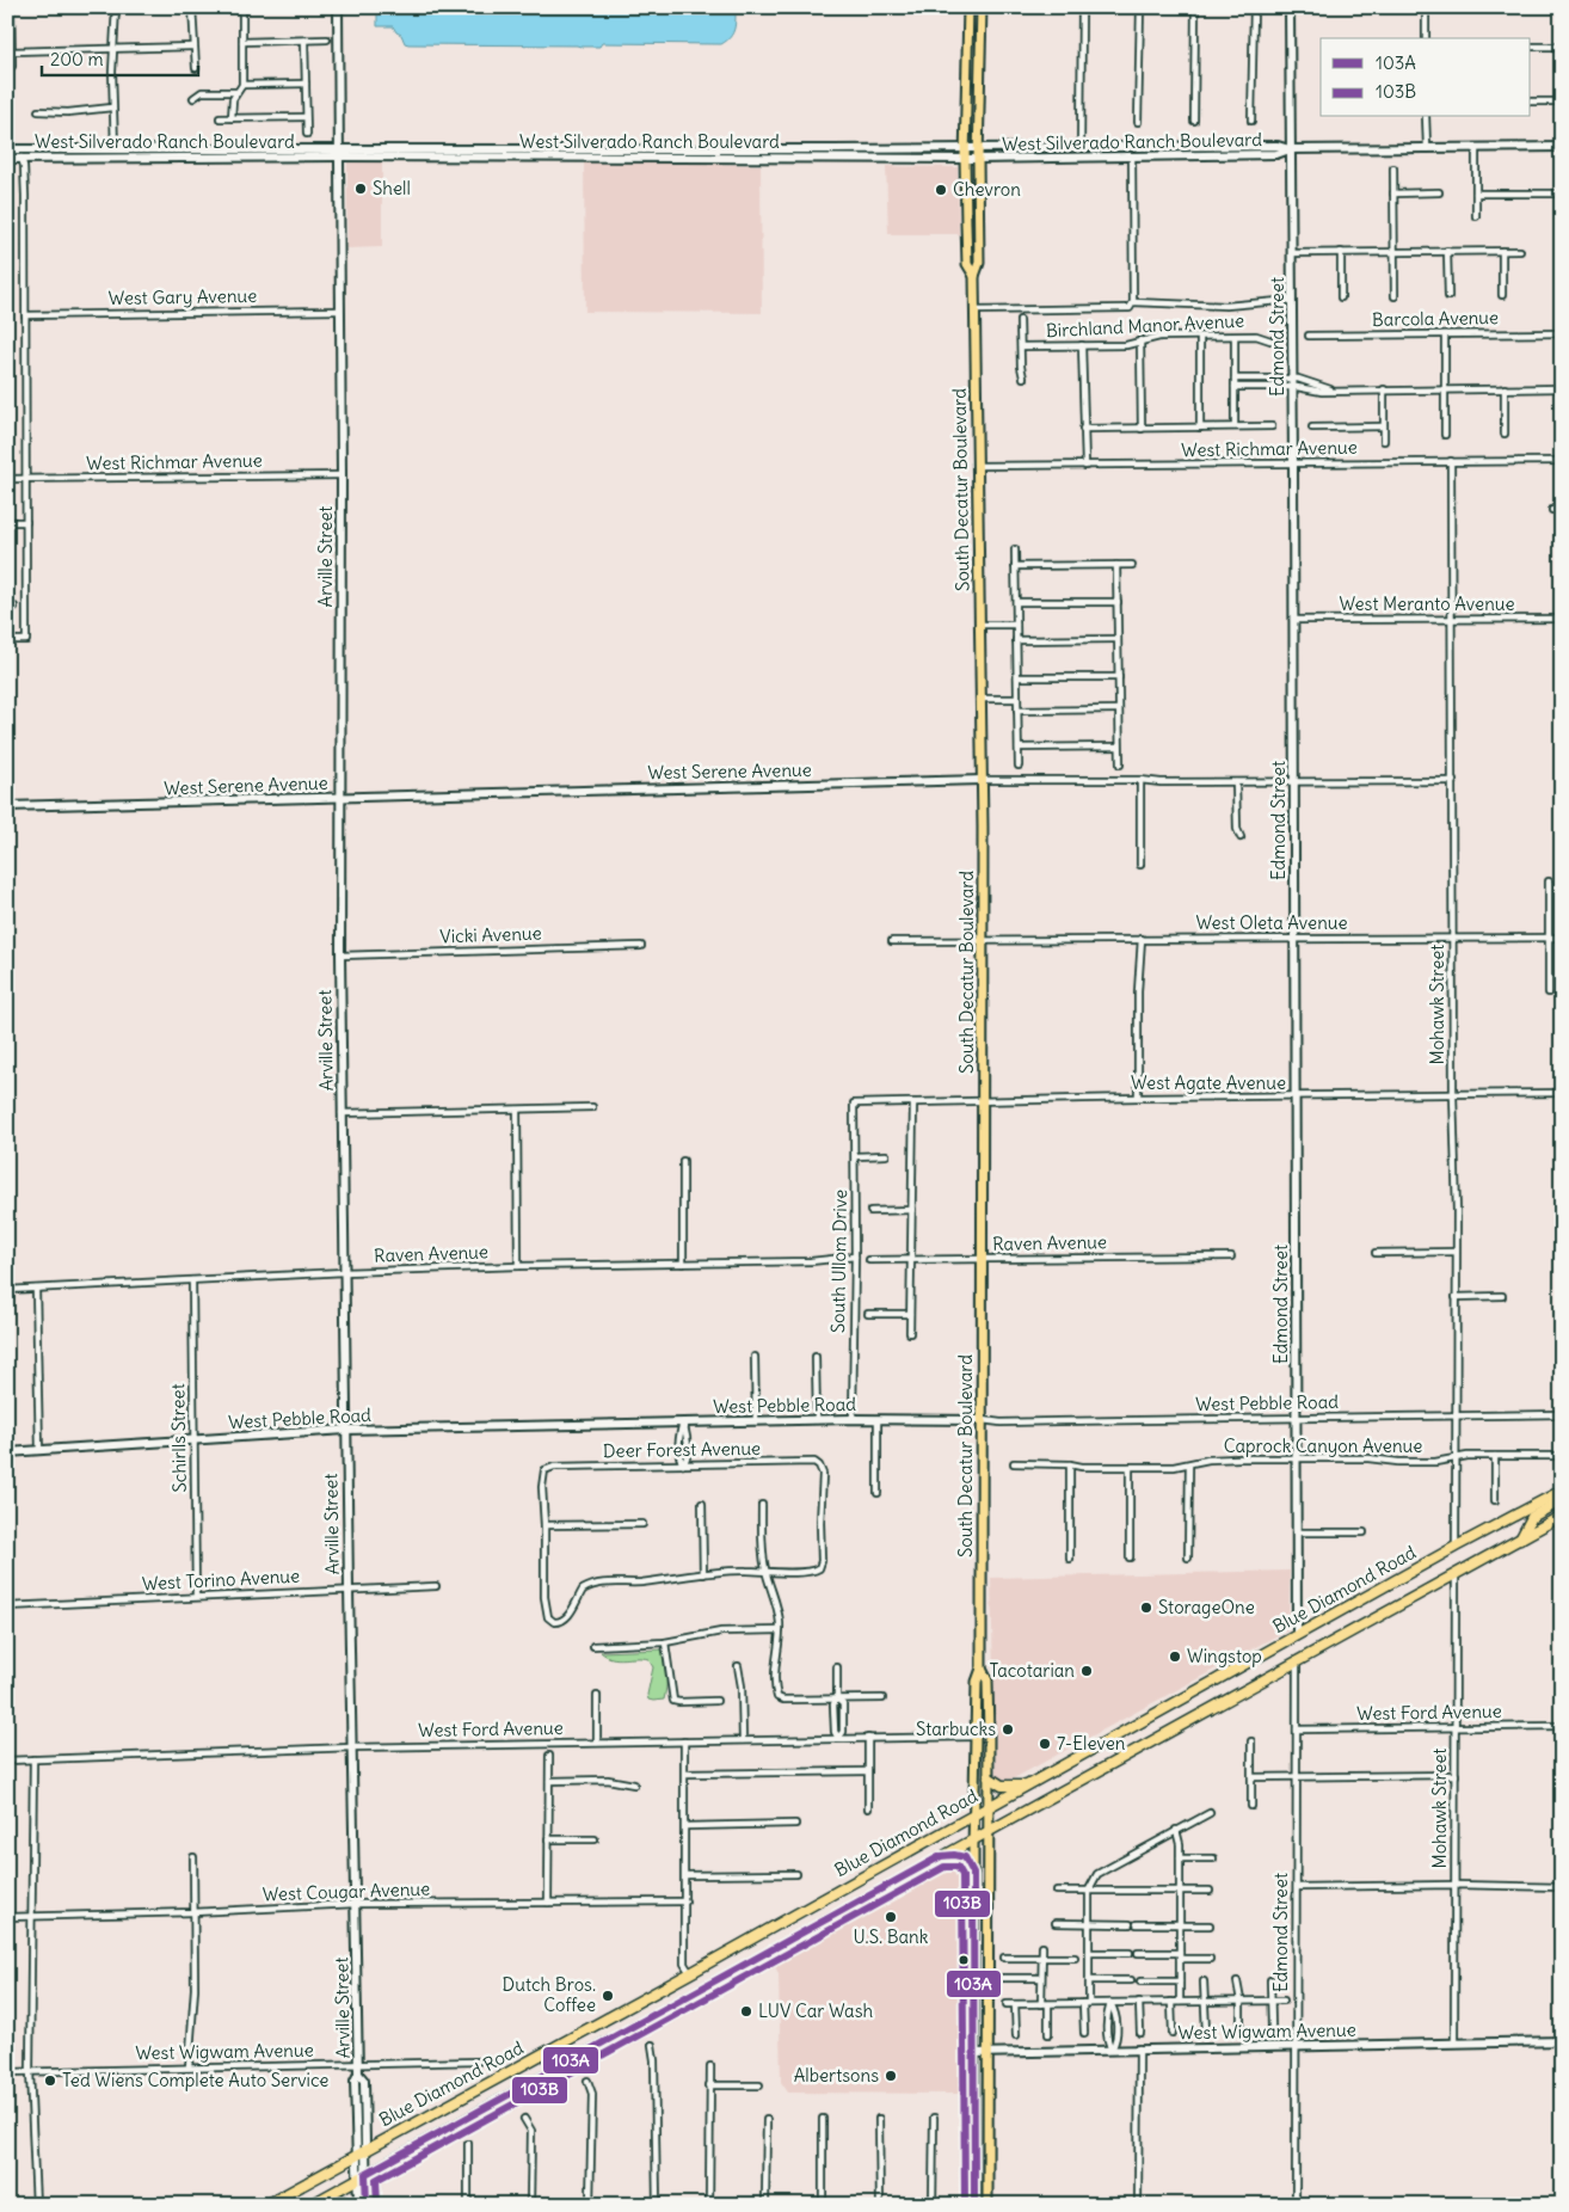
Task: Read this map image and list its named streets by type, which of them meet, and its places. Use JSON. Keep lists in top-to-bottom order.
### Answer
{
  "streets": {
    "highway": ["Blue Diamond Road"],
    "main road": ["South Decatur Boulevard"],
    "street": [
      "West Silverado Ranch Boulevard",
      "West Gary Avenue",
      "Barcola Avenue",
      "Birchland Manor Avenue",
      "Edmond Street",
      "West Richmar Avenue",
      "Arville Street",
      "West Meranto Avenue",
      "West Serene Avenue",
      "West Oleta Avenue",
      "Vicki Avenue",
      "Mohawk Street",
      "West Agate Avenue",
      "Raven Avenue",
      "South Ullom Drive",
      "West Pebble Road",
      "Schirlls Street",
      "Caprock Canyon Avenue",
      "Deer Forest Avenue",
      "West Torino Avenue",
      "West Ford Avenue",
      "West Cougar Avenue",
      "West Wigwam Avenue"
    ]
  },
  "crossings": [
    ["West Silverado Ranch Boulevard", "Edmond Street"],
    ["West Silverado Ranch Boulevard", "South Decatur Boulevard"],
    ["West Silverado Ranch Boulevard", "Arville Street"],
    ["West Gary Avenue", "Arville Street"],
    ["Edmond Street", "West Richmar Avenue"],
    ["Edmond Street", "West Meranto Avenue"],
    ["Edmond Street", "West Serene Avenue"],
    ["Edmond Street", "West Oleta Avenue"],
    ["Edmond Street", "West Agate Avenue"],
    ["Edmond Street", "West Pebble Road"],
    ["Edmond Street", "Caprock Canyon Avenue"],
    ["Edmond Street", "Blue Diamond Road"],
    ["Edmond Street", "West Ford Avenue"],
    ["Edmond Street", "West Wigwam Avenue"],
    ["West Richmar Avenue", "South Decatur Boulevard"],
    ["West Richmar Avenue", "Arville Street"],
    ["West Richmar Avenue", "Mohawk Street"],
    ["South Decatur Boulevard", "West Serene Avenue"],
    ["South Decatur Boulevard", "West Oleta Avenue"],
    ["South Decatur Boulevard", "West Agate Avenue"],
    ["South Decatur Boulevard", "Raven Avenue"],
    ["South Decatur Boulevard", "West Pebble Road"],
    ["South Decatur Boulevard", "Blue Diamond Road"],
    ["South Decatur Boulevard", "West Ford Avenue"],
    ["South Decatur Boulevard", "West Wigwam Avenue"],
    ["Arville Street", "West Serene Avenue"],
    ["Arville Street", "Vicki Avenue"],
    ["Arville Street", "Raven Avenue"],
    ["Arville Street", "West Pebble Road"],
    ["Arville Street", "West Torino Avenue"],
    ["Arville Street", "Blue Diamond Road"],
    ["Arville Street", "West Ford Avenue"],
    ["Arville Street", "West Cougar Avenue"],
    ["Arville Street", "West Wigwam Avenue"],
    ["West Meranto Avenue", "Mohawk Street"],
    ["West Serene Avenue", "Mohawk Street"],
    ["West Oleta Avenue", "Mohawk Street"],
    ["Mohawk Street", "West Agate Avenue"],
    ["Mohawk Street", "West Pebble Road"],
    ["Mohawk Street", "Caprock Canyon Avenue"],
    ["Mohawk Street", "Blue Diamond Road"],
    ["Mohawk Street", "West Ford Avenue"],
    ["Mohawk Street", "West Wigwam Avenue"],
    ["West Agate Avenue", "South Ullom Drive"],
    ["Raven Avenue", "South Ullom Drive"],
    ["Raven Avenue", "Schirlls Street"],
    ["South Ullom Drive", "West Pebble Road"],
    ["West Pebble Road", "Schirlls Street"],
    ["Schirlls Street", "West Torino Avenue"]
  ],
  "places": [
    "Shell",
    "Chevron",
    "StorageOne",
    "Wingstop",
    "Tacotarian",
    "Starbucks",
    "7-Eleven",
    "U.S. Bank",
    "Dutch Bros. Coffee",
    "LUV Car Wash",
    "Albertsons",
    "Ted Wiens Complete Auto Service"
  ],
  "lines": ["transit line 103A", "transit line 103B"],
  "legend": ["103A", "103B"],
  "scale_bar": "200 m"
}
